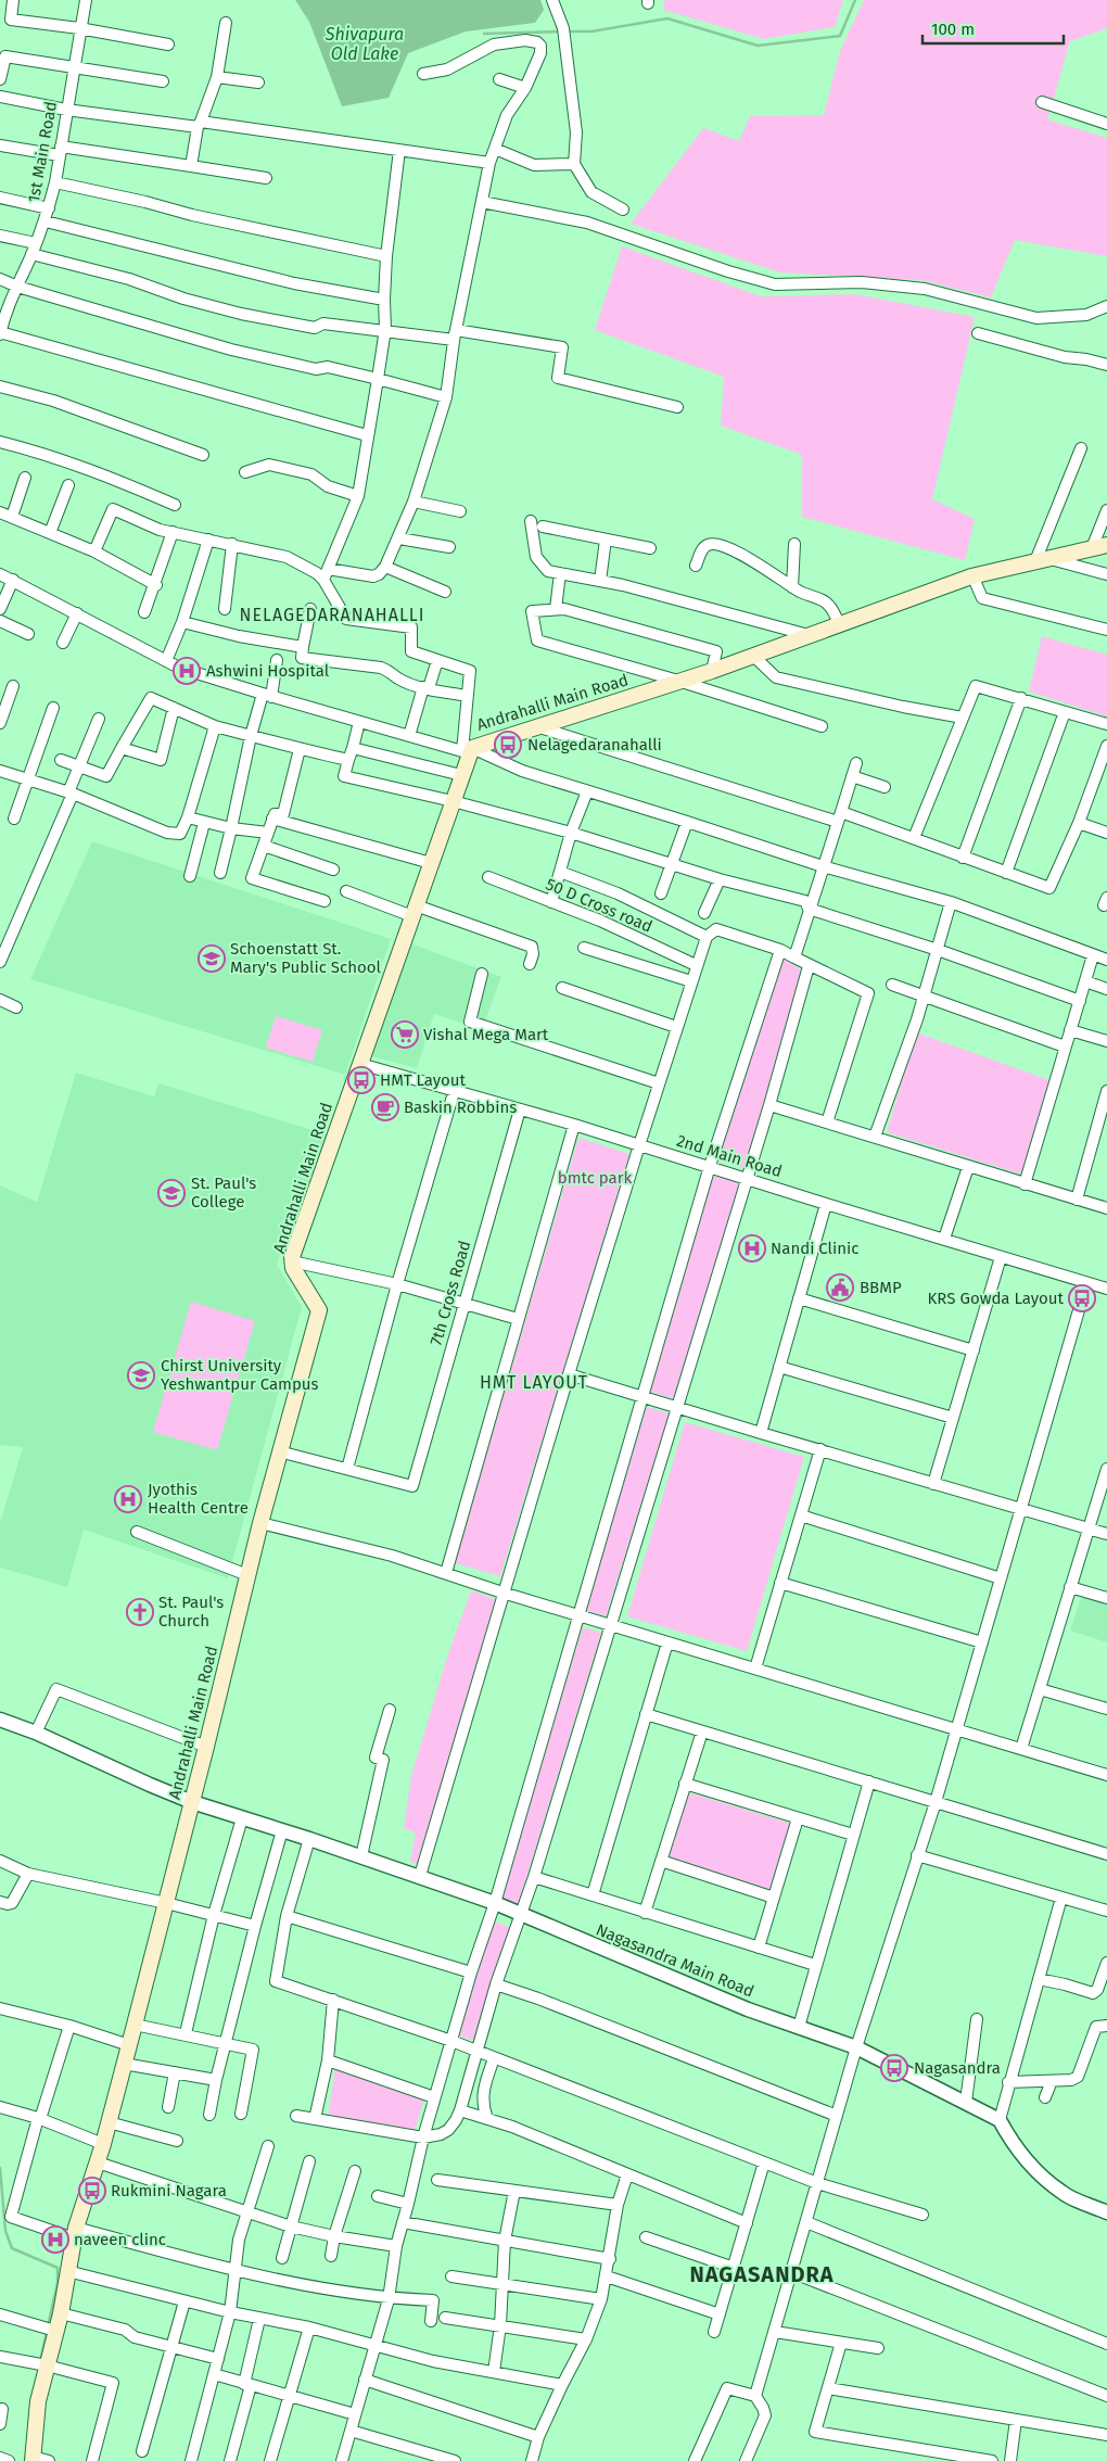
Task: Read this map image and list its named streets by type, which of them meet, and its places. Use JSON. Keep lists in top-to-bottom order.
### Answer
{
  "streets": {
    "main road": ["Andrahalli Main Road"],
    "street": [
      "1st Main Road",
      "50 D Cross road",
      "2nd Main Road",
      "7th Cross Road",
      "Nagasandra Main Road"
    ]
  },
  "crossings": [
    ["Andrahalli Main Road", "2nd Main Road"],
    ["Andrahalli Main Road", "Nagasandra Main Road"],
    ["2nd Main Road", "7th Cross Road"]
  ],
  "districts": ["NELAGEDARANAHALLI", "HMT LAYOUT", "NAGASANDRA"],
  "water": ["Shivapura Old Lake"],
  "parks": ["bmtc park"],
  "places": {
    "hospital": [
      "Ashwini Hospital",
      "Nandi Clinic",
      "Jyothis Health Centre",
      "naveen clinc"
    ],
    "bus stop": [
      "Nelagedaranahalli",
      "HMT Layout",
      "KRS Gowda Layout",
      "Nagasandra",
      "Rukmini Nagara"
    ],
    "school or university": ["Schoenstatt St. Mary's Public School", "St. Paul's College", "Chirst University Yeshwantpur Campus"],
    "supermarket": ["Vishal Mega Mart"],
    "cafe": ["Baskin Robbins"],
    "public building": ["BBMP"],
    "church": ["St. Paul's Church"]
  },
  "scale_bar": "100 m"
}
